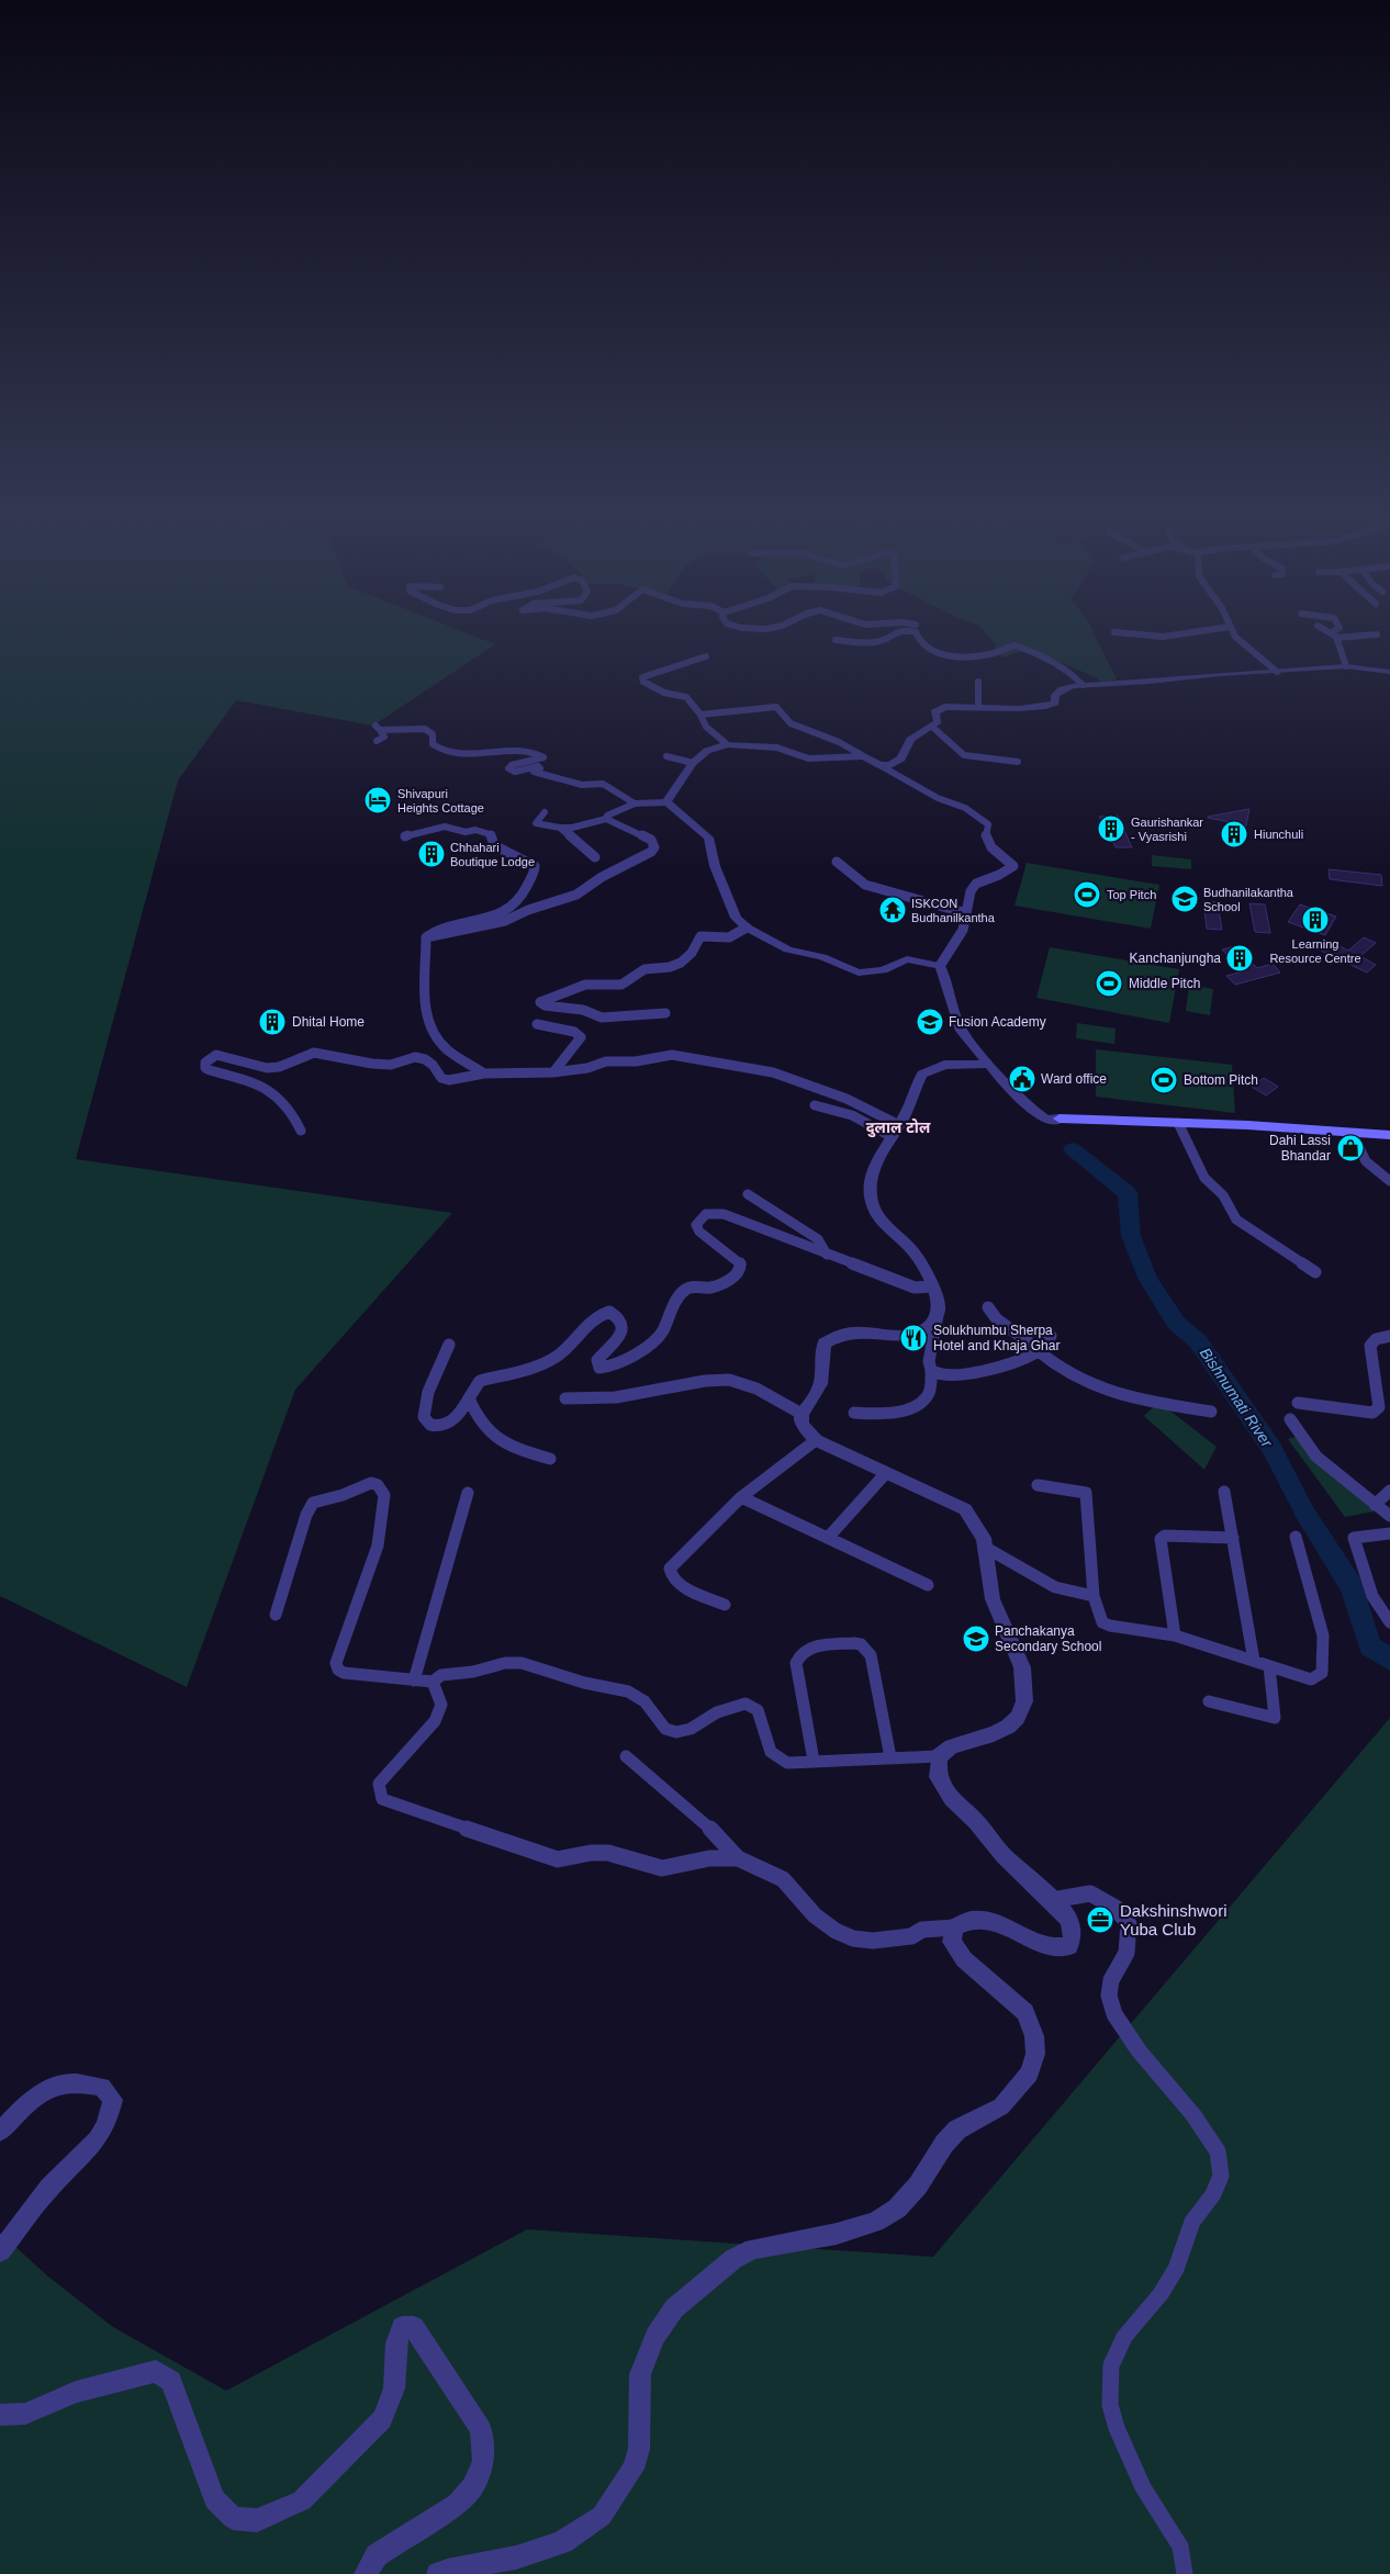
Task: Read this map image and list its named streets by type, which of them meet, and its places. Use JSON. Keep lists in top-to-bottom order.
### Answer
{
  "districts": ["दुलाल टोल"],
  "water": ["Bishnumati River"],
  "places": {
    "hotel": ["Shivapuri Heights Cottage"],
    "building": [
      "Gaurishankar - Vyasrishi",
      "Hiunchuli",
      "Chhahari Boutique Lodge",
      "Learning Resource Centre",
      "Kanchanjungha",
      "Dhital Home"
    ],
    "sports": ["Top Pitch", "Middle Pitch", "Bottom Pitch"],
    "school or university": ["Budhanilakantha School", "Fusion Academy", "Panchakanya Secondary School"],
    "temple": ["ISKCON Budhanilkantha"],
    "public building": ["Ward office"],
    "shop": ["Dahi Lassi Bhandar"],
    "restaurant": ["Solukhumbu Sherpa Hotel and Khaja Ghar"],
    "office": ["Dakshinshwori Yuba Club"]
  }
}
